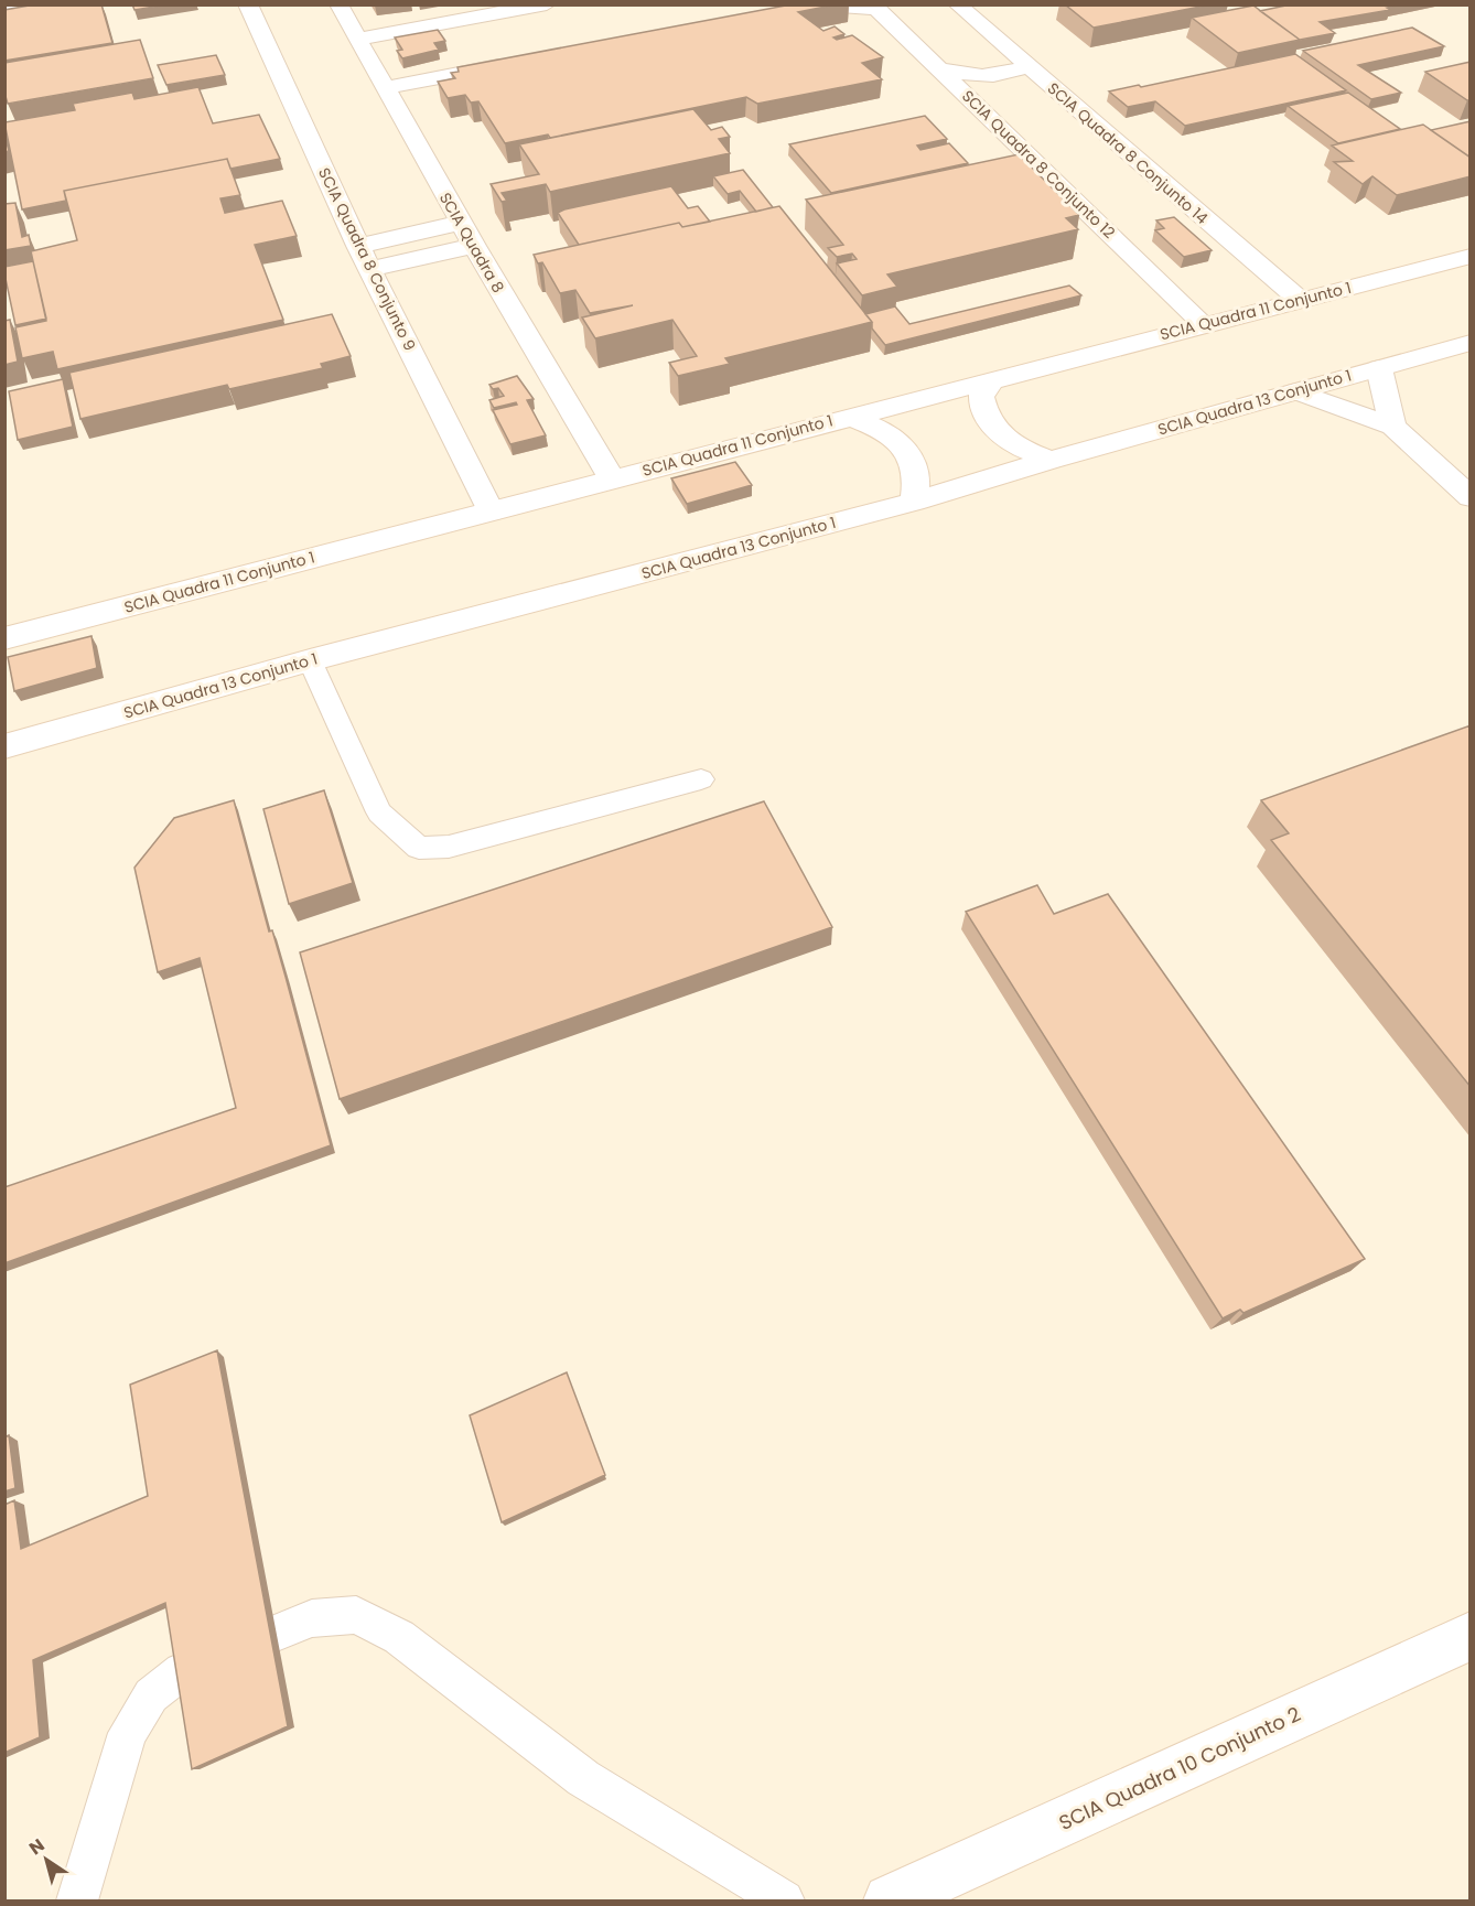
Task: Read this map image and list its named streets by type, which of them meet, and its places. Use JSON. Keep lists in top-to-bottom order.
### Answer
{
  "streets": {
    "street": [
      "SCIA Quadra 8 Conjunto 14",
      "SCIA Quadra 8 Conjunto 12",
      "SCIA Quadra 8",
      "SCIA Quadra 8 Conjunto 9",
      "SCIA Quadra 11 Conjunto 1",
      "SCIA Quadra 13 Conjunto 1",
      "SCIA Quadra 10 Conjunto 2"
    ]
  },
  "crossings": [
    ["SCIA Quadra 8 Conjunto 14", "SCIA Quadra 11 Conjunto 1"],
    ["SCIA Quadra 8 Conjunto 12", "SCIA Quadra 11 Conjunto 1"],
    ["SCIA Quadra 8", "SCIA Quadra 11 Conjunto 1"],
    ["SCIA Quadra 8 Conjunto 9", "SCIA Quadra 11 Conjunto 1"]
  ],
  "north": "top left"
}
